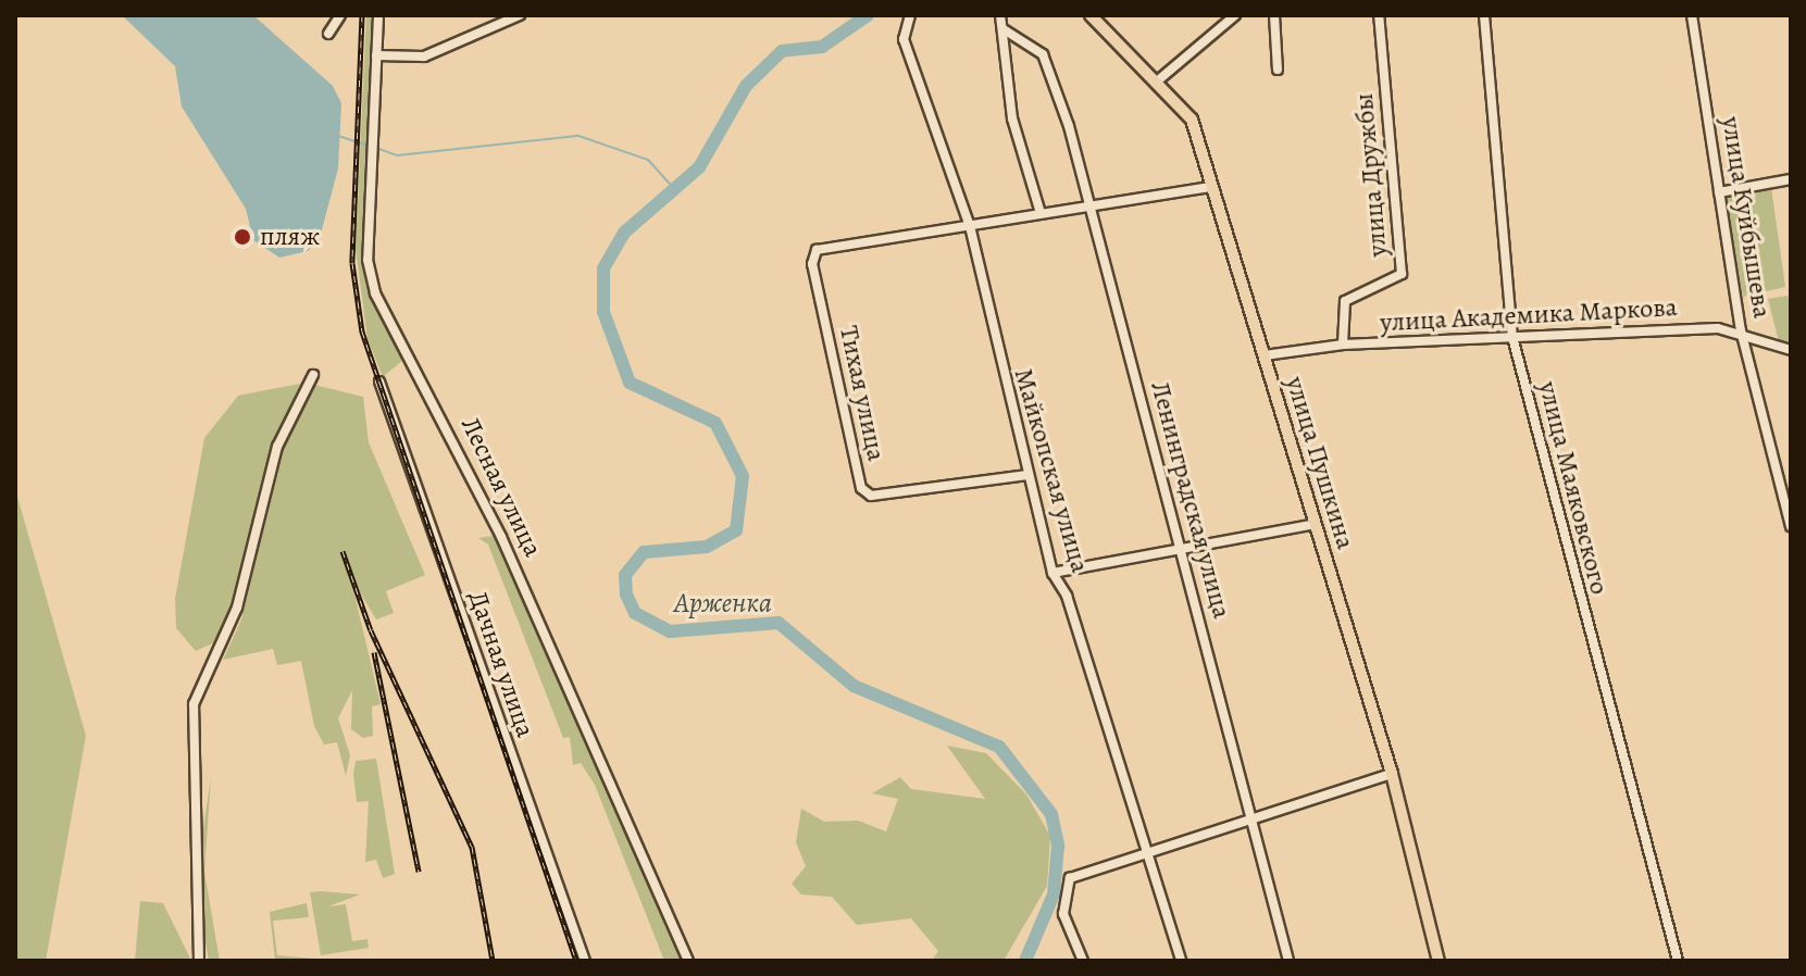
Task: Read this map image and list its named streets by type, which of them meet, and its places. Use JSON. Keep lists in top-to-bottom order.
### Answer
{
  "streets": {
    "main road": ["улица Пушкина"],
    "street": [
      "улица Дружбы",
      "улица Куйбышева",
      "улица Академика Маркова",
      "Тихая улица",
      "Майкопская улица",
      "Лесная улица",
      "улица Маяковского",
      "Ленинградская улица",
      "Дачная улица"
    ]
  },
  "crossings": [
    ["улица Дружбы", "улица Академика Маркова"],
    ["улица Куйбышева", "улица Академика Маркова"],
    ["улица Академика Маркова", "улица Пушкина"],
    ["улица Академика Маркова", "улица Маяковского"],
    ["Тихая улица", "Майкопская улица"]
  ],
  "water": ["Арженка"],
  "places": ["пляж"]
}
